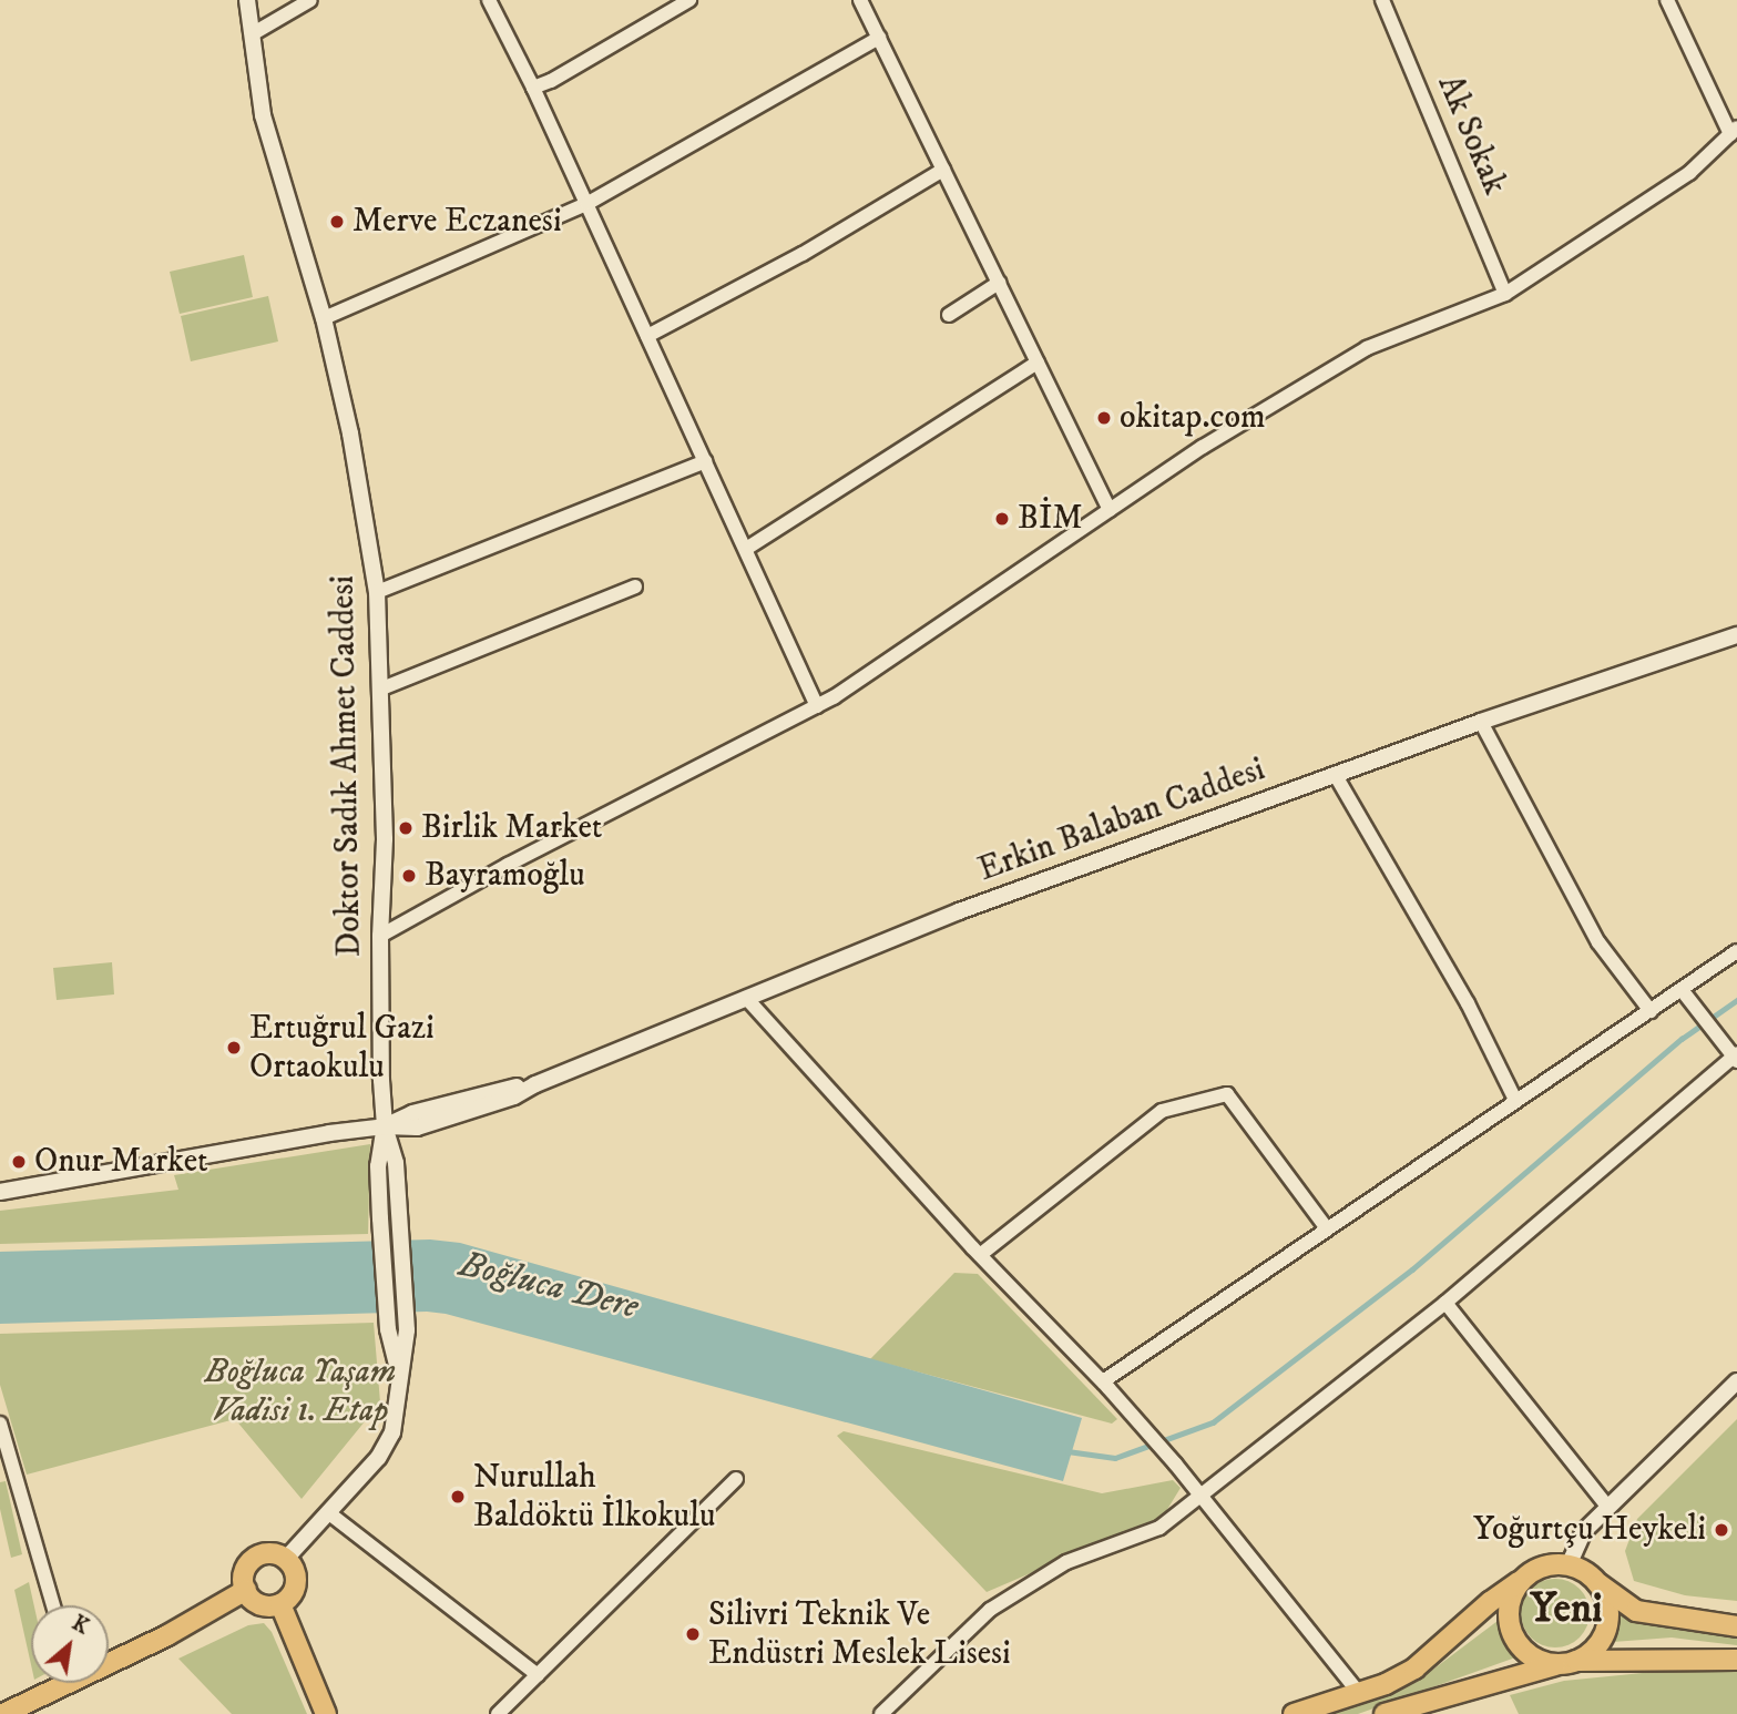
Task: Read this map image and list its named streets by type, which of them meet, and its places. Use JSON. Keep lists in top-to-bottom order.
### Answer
{
  "streets": {
    "street": ["Ak Sokak", "Doktor Sadık Ahmet Caddesi", "Erkin Balaban Caddesi"]
  },
  "crossings": [
    ["Doktor Sadık Ahmet Caddesi", "Erkin Balaban Caddesi"]
  ],
  "districts": ["Yeni"],
  "water": ["Boğluca Dere"],
  "parks": ["Boğluca Yaşam Vadisi 1. Etap"],
  "places": [
    "Merve Eczanesi",
    "okitap.com",
    "BİM",
    "Birlik Market",
    "Bayramoğlu",
    "Ertuğrul Gazi Ortaokulu",
    "Onur Market",
    "Nurullah Baldöktü İlkokulu",
    "Yoğurtçu Heykeli",
    "Silivri Teknik Ve Endüstri Meslek Lisesi"
  ],
  "north": "top right"
}
